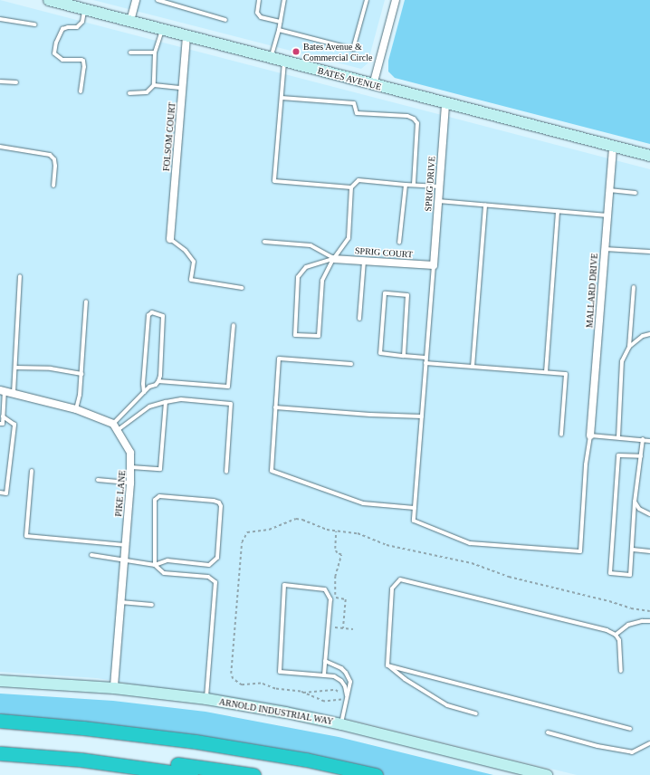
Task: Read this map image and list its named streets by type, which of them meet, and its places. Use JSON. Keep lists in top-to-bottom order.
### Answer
{
  "streets": {
    "street": [
      "BATES AVENUE",
      "FOLSOM COURT",
      "SPRIG DRIVE",
      "SPRIG COURT",
      "MALLARD DRIVE",
      "PIKE LANE",
      "ARNOLD INDUSTRIAL WAY"
    ]
  },
  "crossings": [
    ["BATES AVENUE", "FOLSOM COURT"],
    ["BATES AVENUE", "SPRIG DRIVE"],
    ["BATES AVENUE", "MALLARD DRIVE"],
    ["SPRIG DRIVE", "SPRIG COURT"],
    ["PIKE LANE", "ARNOLD INDUSTRIAL WAY"]
  ],
  "places": ["Bates Avenue & Commercial Circle"]
}
